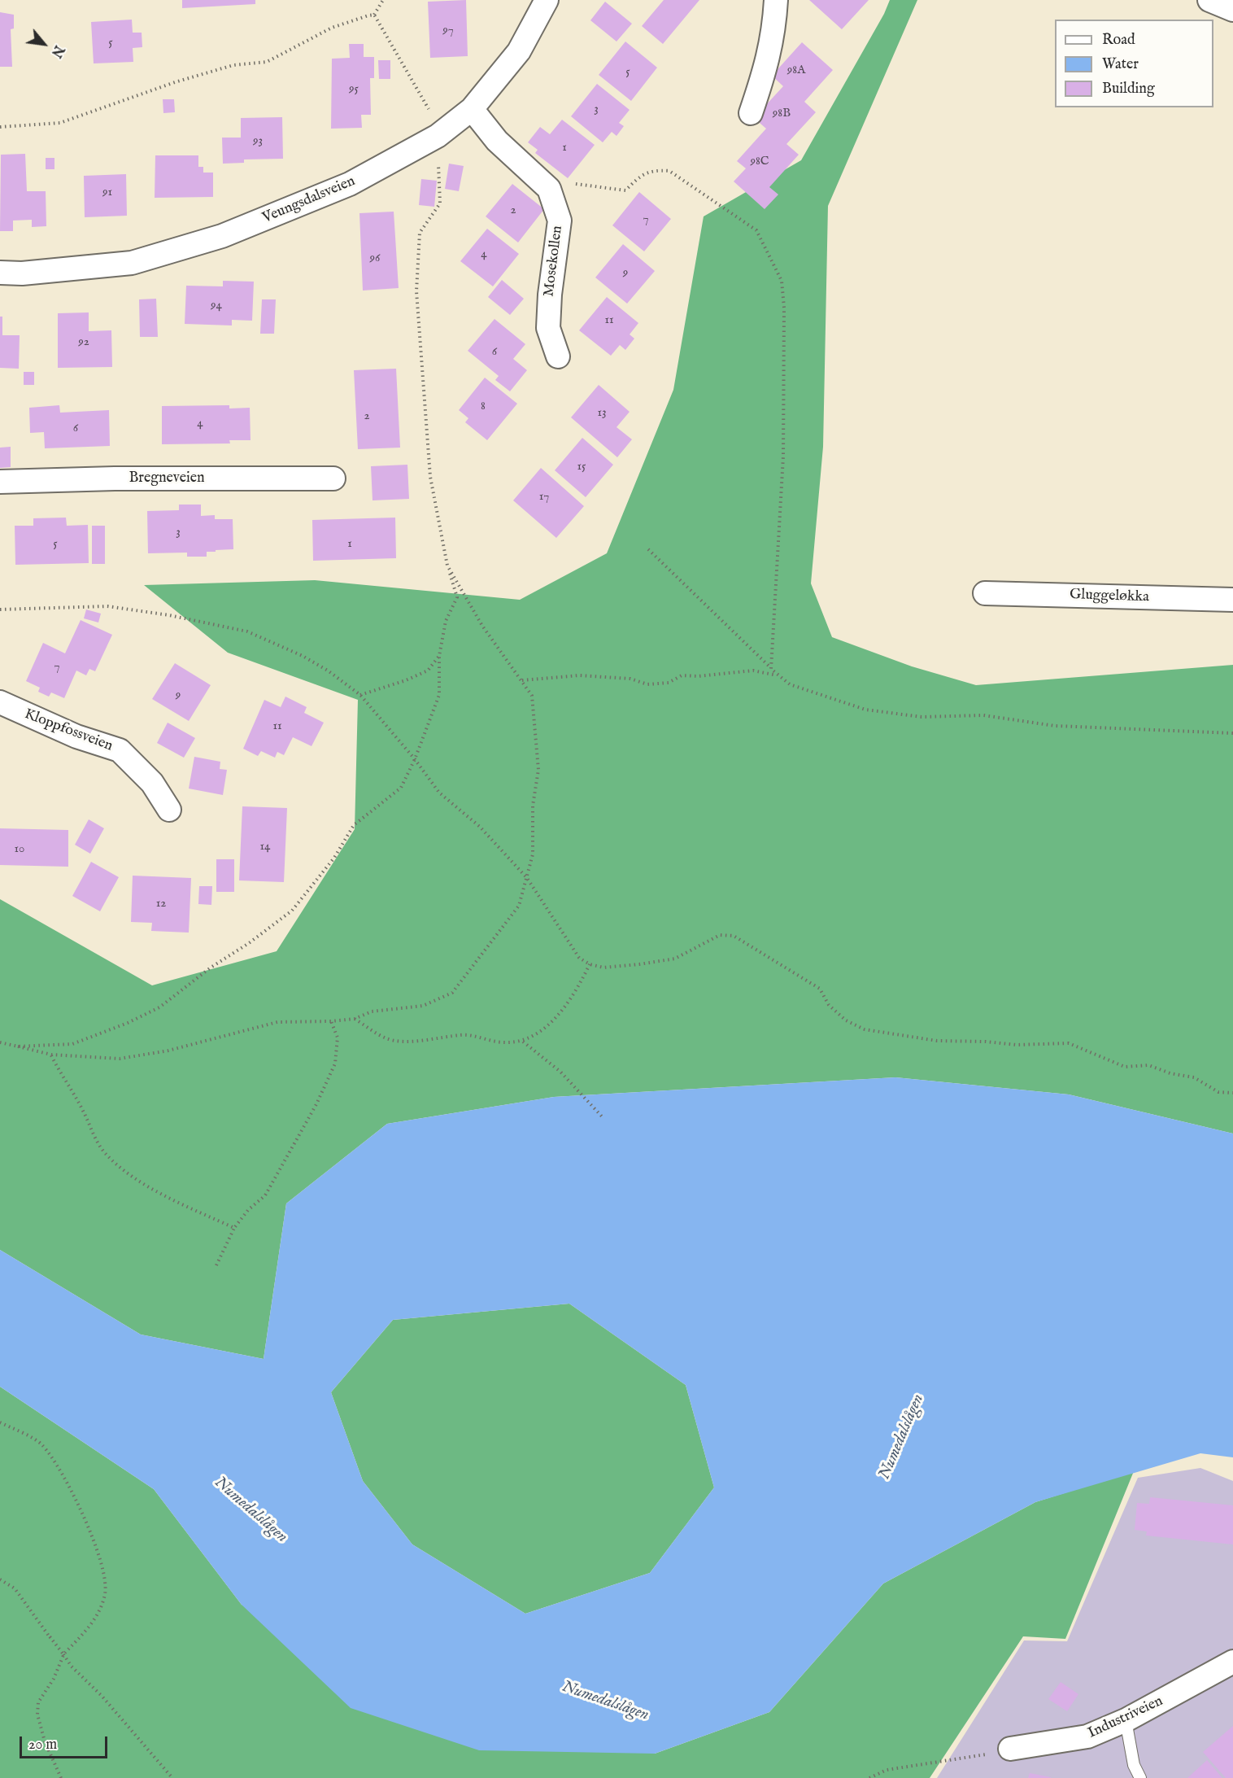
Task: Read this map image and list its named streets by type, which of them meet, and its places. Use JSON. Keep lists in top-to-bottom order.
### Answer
{
  "streets": {
    "street": [
      "Veungsdalsveien",
      "Mosekollen",
      "Bregneveien",
      "Gluggeløkka",
      "Kloppfossveien",
      "Industriveien"
    ]
  },
  "crossings": [
    ["Veungsdalsveien", "Mosekollen"]
  ],
  "water": ["Numedalslågen"],
  "house_numbers": [
    "97",
    "5",
    "98A",
    "5",
    "95",
    "3",
    "98B",
    "93",
    "1",
    "98C",
    "91",
    "2",
    "7",
    "4",
    "96",
    "9",
    "94",
    "11",
    "92",
    "6",
    "8",
    "13",
    "2",
    "4",
    "6",
    "15",
    "17",
    "3",
    "5",
    "1",
    "7",
    "9",
    "11",
    "14",
    "10",
    "12"
  ],
  "legend": ["Road", "Water", "Building"],
  "scale_bar": "20 m",
  "north": "bottom right"
}
